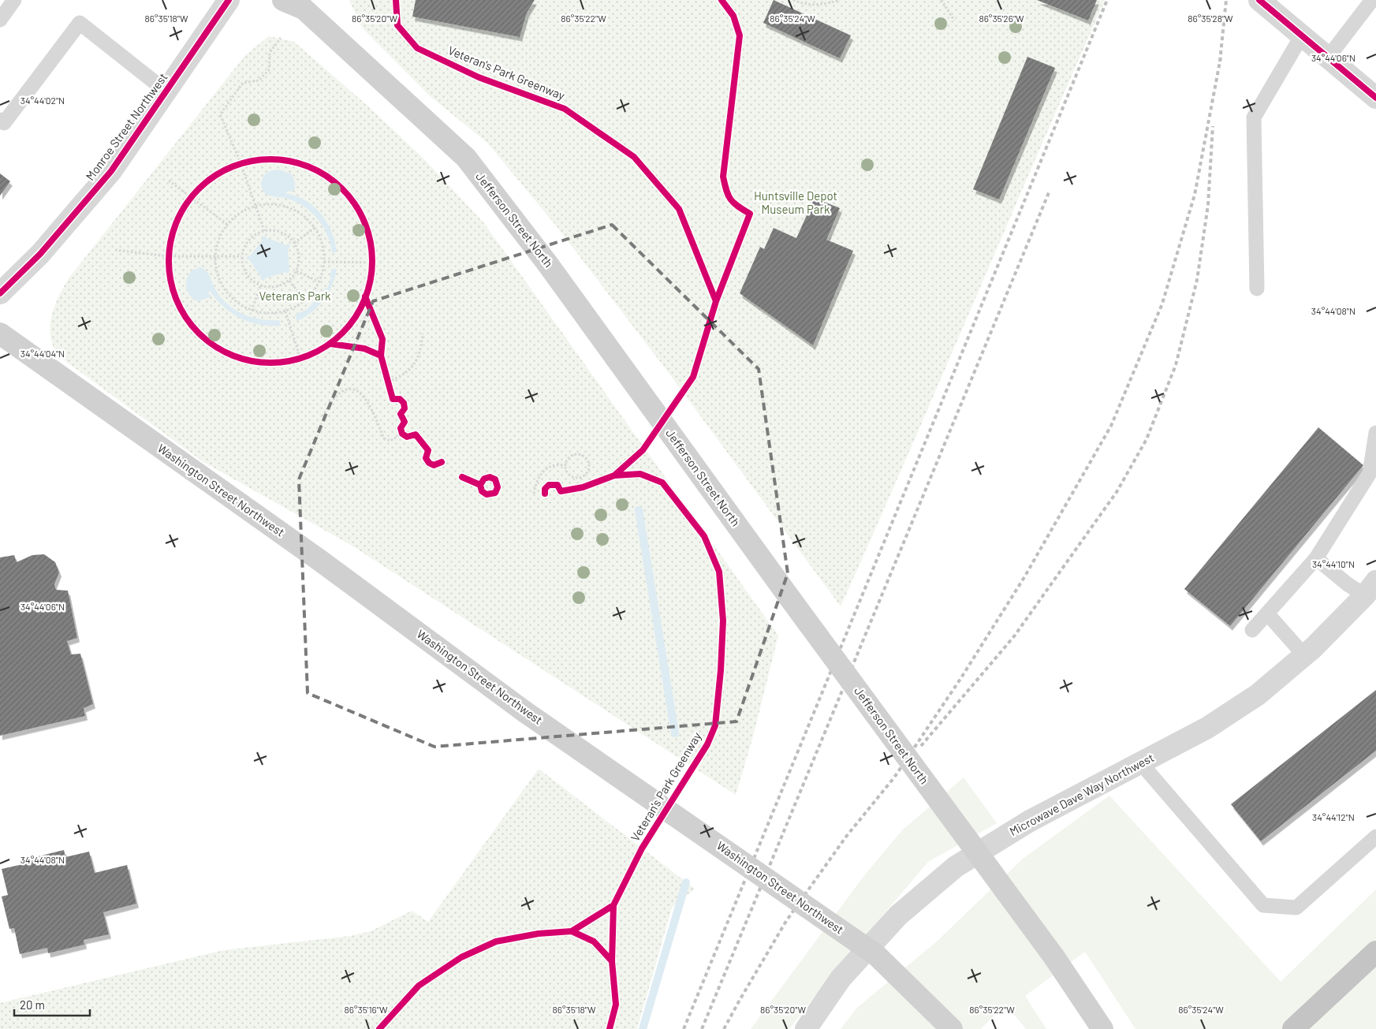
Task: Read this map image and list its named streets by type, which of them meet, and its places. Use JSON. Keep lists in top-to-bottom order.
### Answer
{
  "streets": {
    "main road": ["Jefferson Street North", "Washington Street Northwest"],
    "street": ["Monroe Street Northwest", "Microwave Dave Way Northwest"],
    "cycle path": ["Veteran's Park Greenway"]
  },
  "parks": ["Huntsville Depot Museum Park", "Veteran's Park"],
  "scale_bar": "20 m",
  "coordinates": [
    "86°35'18\"W",
    "86°35'20\"W",
    "86°35'22\"W",
    "86°35'24\"W",
    "86°35'28\"W",
    "86°35'26\"W",
    "34°44'06\"N",
    "34°44'02\"N",
    "34°44'08\"N",
    "34°44'04\"N",
    "34°44'10\"N",
    "34°44'12\"N",
    "86°35'16\"W"
  ]
}
